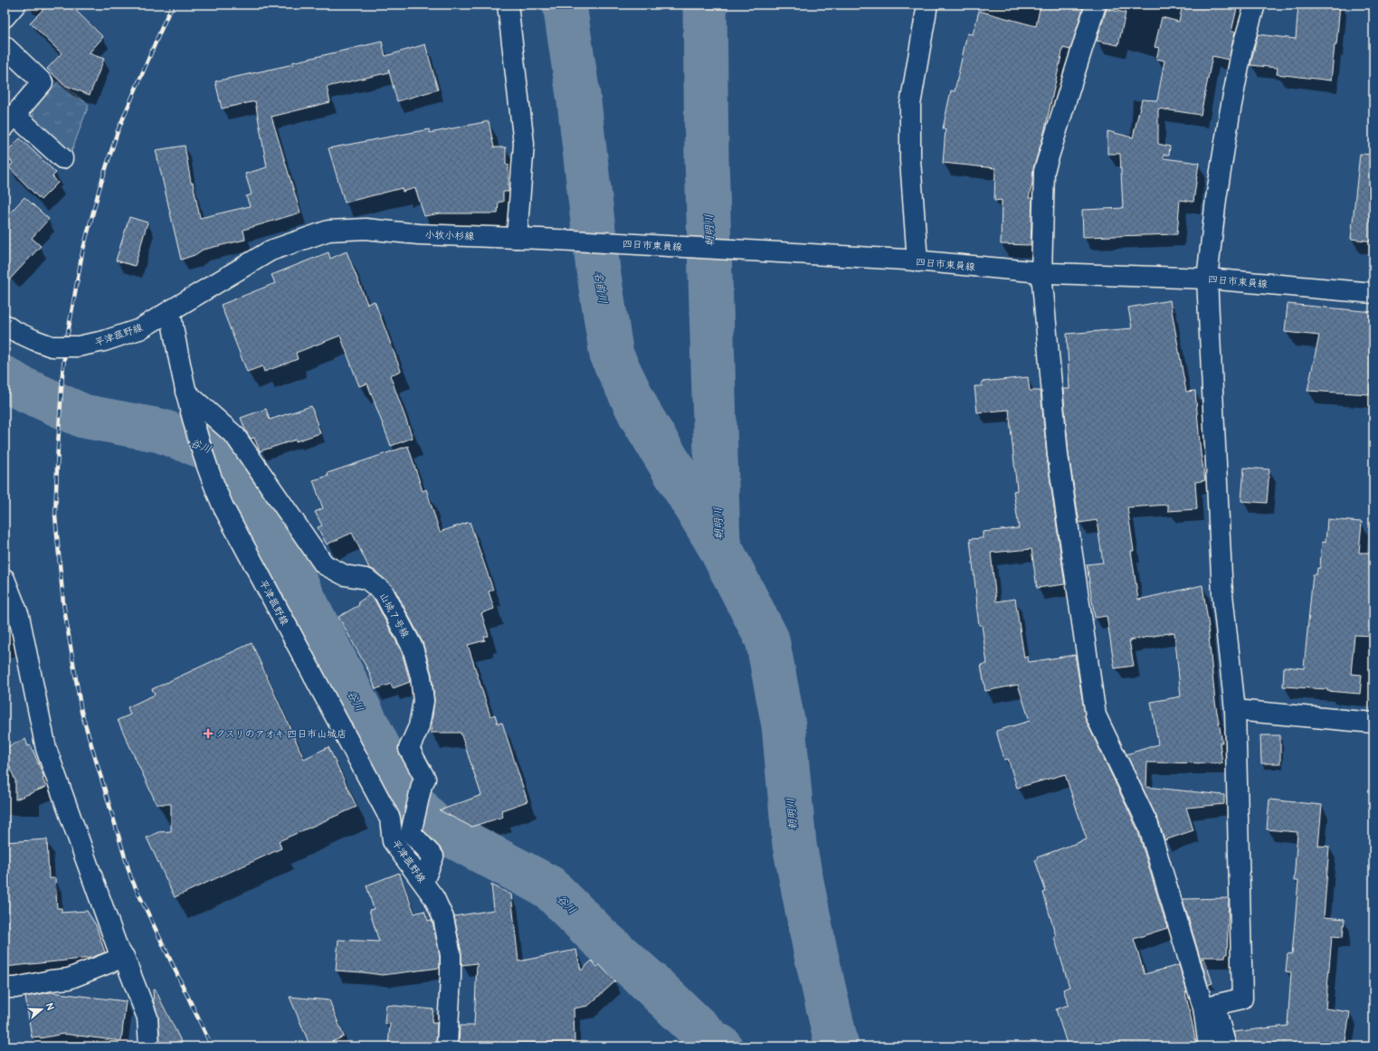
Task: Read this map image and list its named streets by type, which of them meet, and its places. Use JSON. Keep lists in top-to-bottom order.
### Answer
{
  "streets": {
    "street": [
      "小牧小杉線",
      "四日市東員線",
      "平津菰野線",
      "山城７号線"
    ]
  },
  "crossings": [
    ["小牧小杉線", "四日市東員線"],
    ["小牧小杉線", "平津菰野線"],
    ["平津菰野線", "山城７号線"]
  ],
  "water": ["朝明川", "名前川", "谷川"],
  "places": {
    "health": ["クスリのアオキ 四日市山城店"]
  },
  "north": "right"
}
